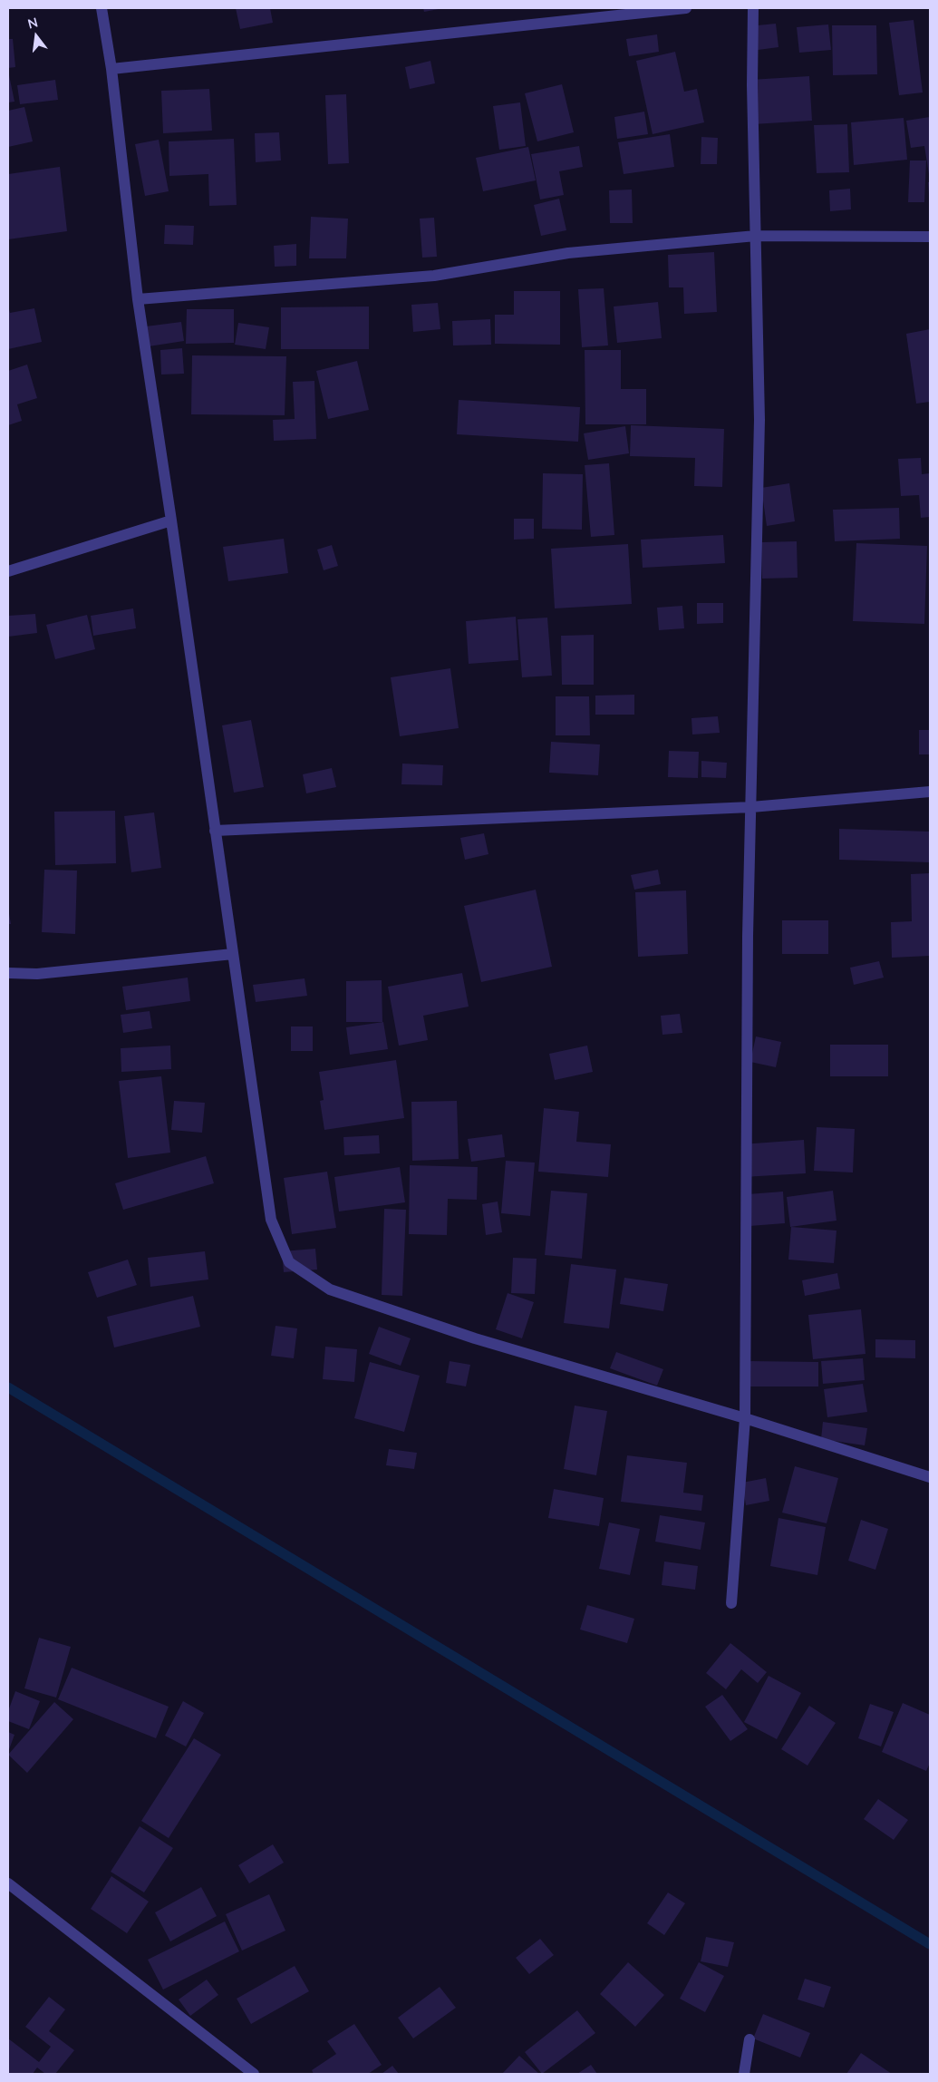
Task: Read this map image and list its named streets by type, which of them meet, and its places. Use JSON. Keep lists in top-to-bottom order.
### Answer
{
  "north": "top"
}
